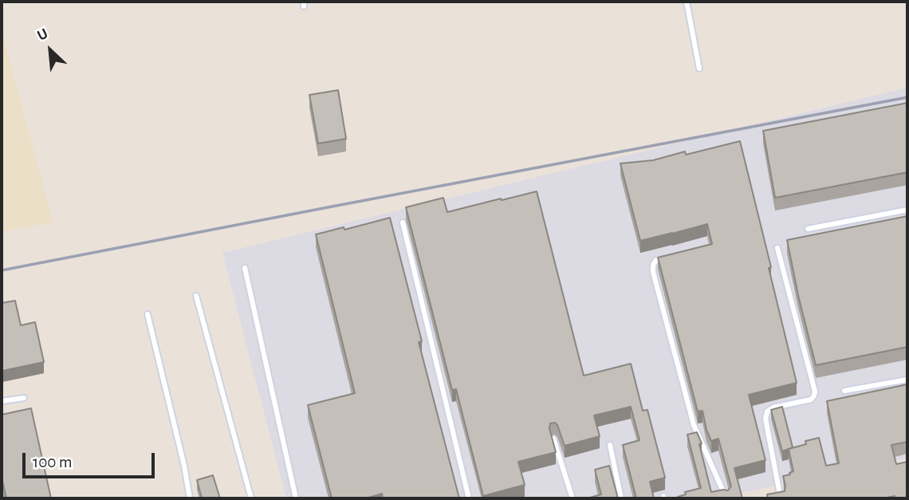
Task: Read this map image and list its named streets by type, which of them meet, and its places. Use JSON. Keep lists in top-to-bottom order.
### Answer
{
  "scale_bar": "100 m",
  "north": "top left"
}
